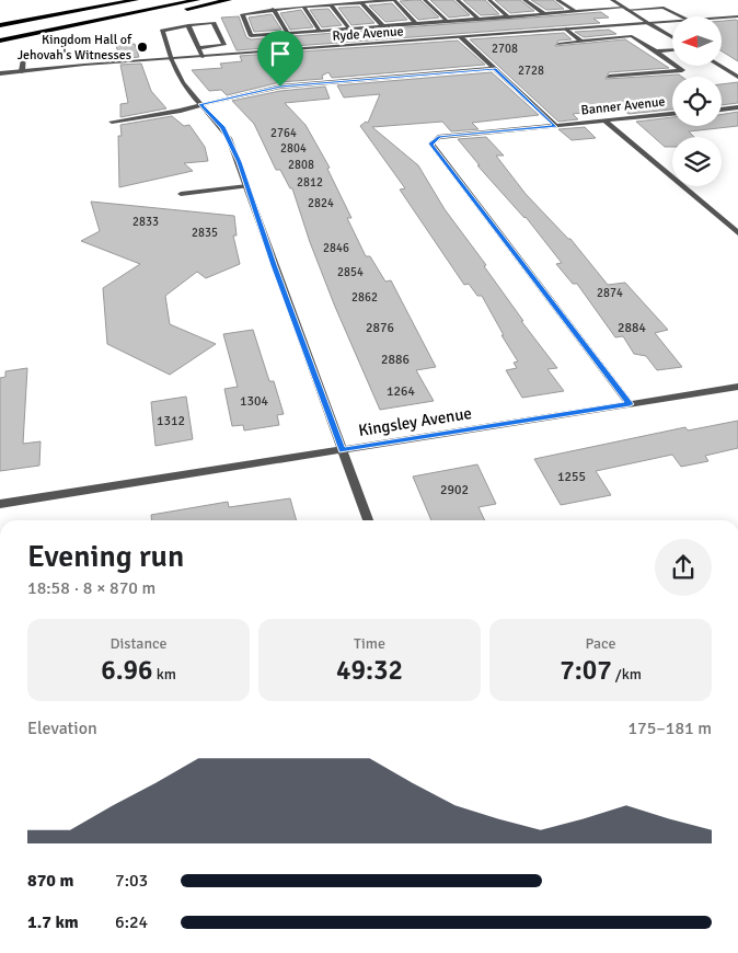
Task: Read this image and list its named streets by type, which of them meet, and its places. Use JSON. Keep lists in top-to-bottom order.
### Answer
{
  "streets": {
    "street": ["Ryde Avenue", "Banner Avenue", "Kingsley Avenue"]
  },
  "crossings": [
    ["Banner Avenue", "Kingsley Avenue"]
  ],
  "places": ["Kingdom Hall of Jehovah's Witnesses"],
  "house_numbers": [
    "2708",
    "2728",
    "2764",
    "2804",
    "2808",
    "2812",
    "2824",
    "2833",
    "2835",
    "2846",
    "2854",
    "2874",
    "2862",
    "2876",
    "2884",
    "2886",
    "1264",
    "1304",
    "1312",
    "1255",
    "2902"
  ],
  "north": "left",
  "page": {
    "heading": ["Evening run", "18:58 · 8 × 870 m"],
    "stats": [
      ["Distance", "6.96 km"],
      ["Time", "49:32"],
      ["Pace", "7:07 /km"]
    ],
    "chart": ["Elevation", "175–181 m"],
    "list": [
      {
        "name": "870 m",
        "note": "7:03"
      },
      {
        "name": "1.7 km",
        "note": "6:24"
      }
    ]
  }
}
